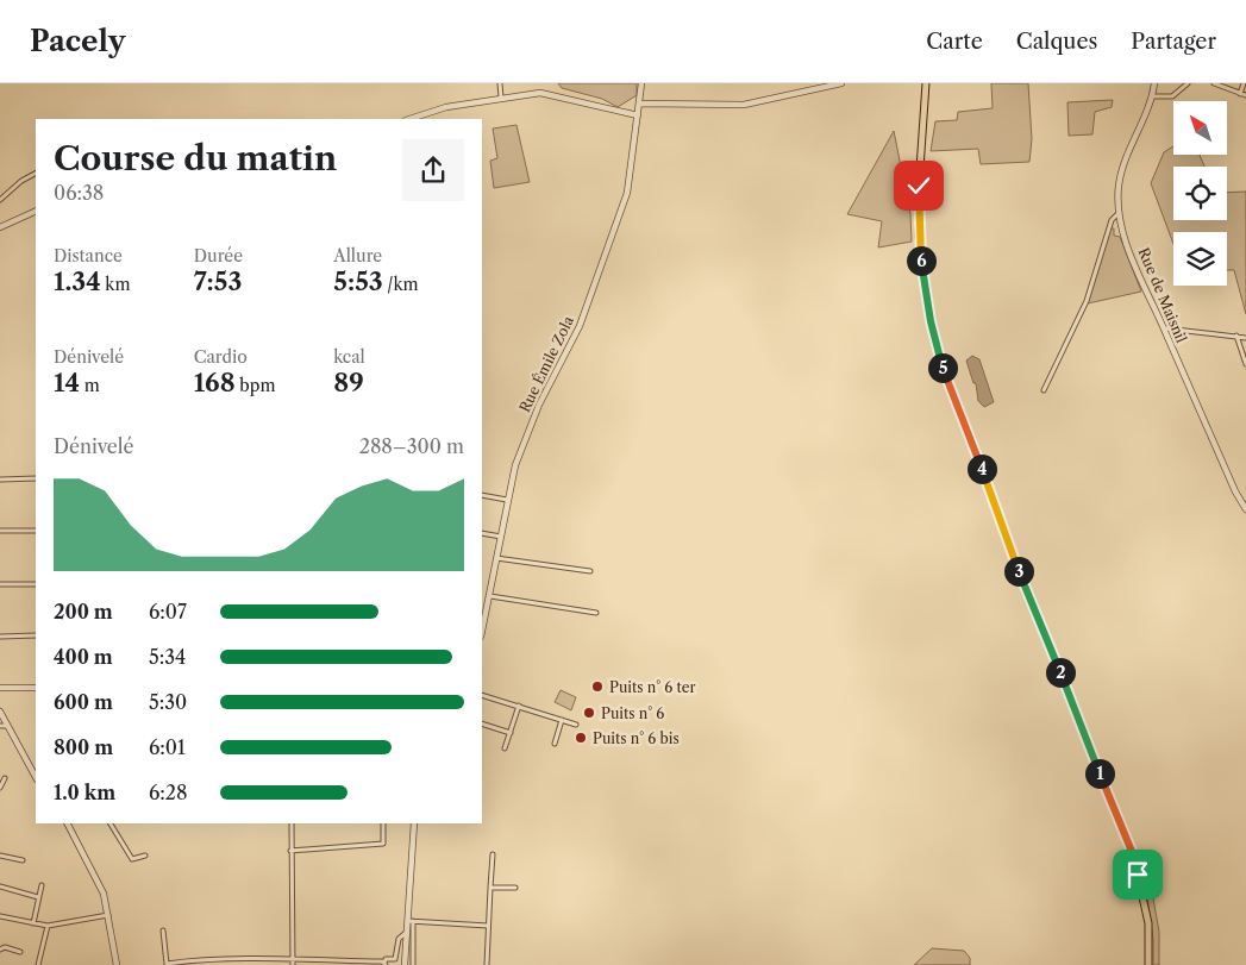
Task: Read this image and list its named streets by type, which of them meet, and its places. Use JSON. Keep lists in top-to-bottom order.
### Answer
{
  "streets": {
    "street": ["Rue de Maisnil", "Rue Émile Zola"]
  },
  "places": ["Puits n° 6 ter", "Puits n° 6", "Puits n° 6 bis"],
  "north": "top left",
  "page": {
    "header": "Pacely",
    "nav": ["Carte", "Calques", "Partager"],
    "heading": ["Course du matin", "06:38"],
    "stats": [
      ["Distance", "1.34 km"],
      ["Durée", "7:53"],
      ["Allure", "5:53 /km"],
      ["Dénivelé", "14 m"],
      ["Cardio", "168 bpm"],
      ["kcal", "89"]
    ],
    "pins": [
      "6",
      "5",
      "4",
      "3",
      "2",
      "1"
    ],
    "chart": ["Dénivelé", "288–300 m"],
    "list": [
      {
        "name": "200 m",
        "note": "6:07"
      },
      {
        "name": "400 m",
        "note": "5:34"
      },
      {
        "name": "600 m",
        "note": "5:30"
      },
      {
        "name": "800 m",
        "note": "6:01"
      },
      {
        "name": "1.0 km",
        "note": "6:28"
      }
    ]
  }
}
